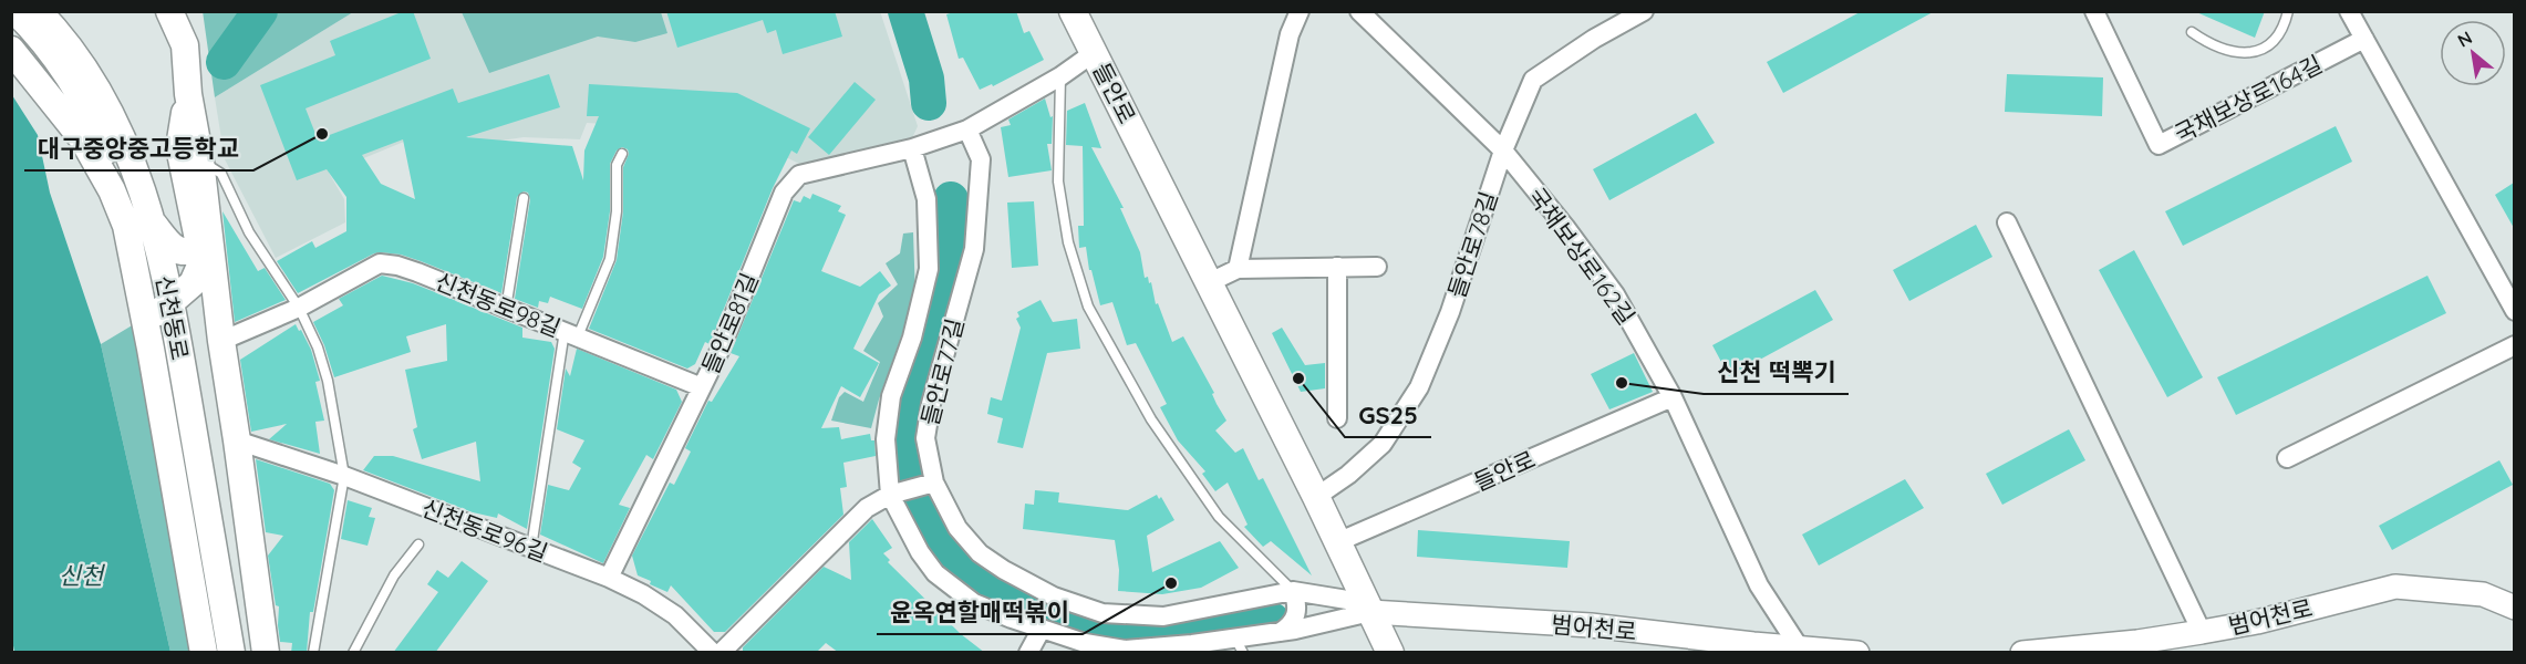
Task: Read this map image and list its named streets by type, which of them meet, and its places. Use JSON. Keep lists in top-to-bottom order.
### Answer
{
  "streets": {
    "main road": ["들안로", "신천동로"],
    "street": [
      "국채보상로164길",
      "들안로78길",
      "국채보상로162길",
      "신천동로98길",
      "들안로81길",
      "들안로77길",
      "신천동로96길",
      "범어천로"
    ]
  },
  "crossings": [
    ["들안로", "들안로78길"],
    ["들안로", "국채보상로162길"],
    ["들안로", "들안로77길"],
    ["들안로", "범어천로"],
    ["들안로78길", "국채보상로162길"],
    ["국채보상로162길", "범어천로"],
    ["신천동로98길", "들안로81길"],
    ["들안로81길", "들안로77길"],
    ["들안로81길", "신천동로96길"],
    ["들안로77길", "범어천로"]
  ],
  "water": ["신천"],
  "places": [
    "대구중앙중고등학교",
    "GS25",
    "신천 떡뽁기",
    "윤옥연할매떡볶이"
  ],
  "north": "top left"
}
